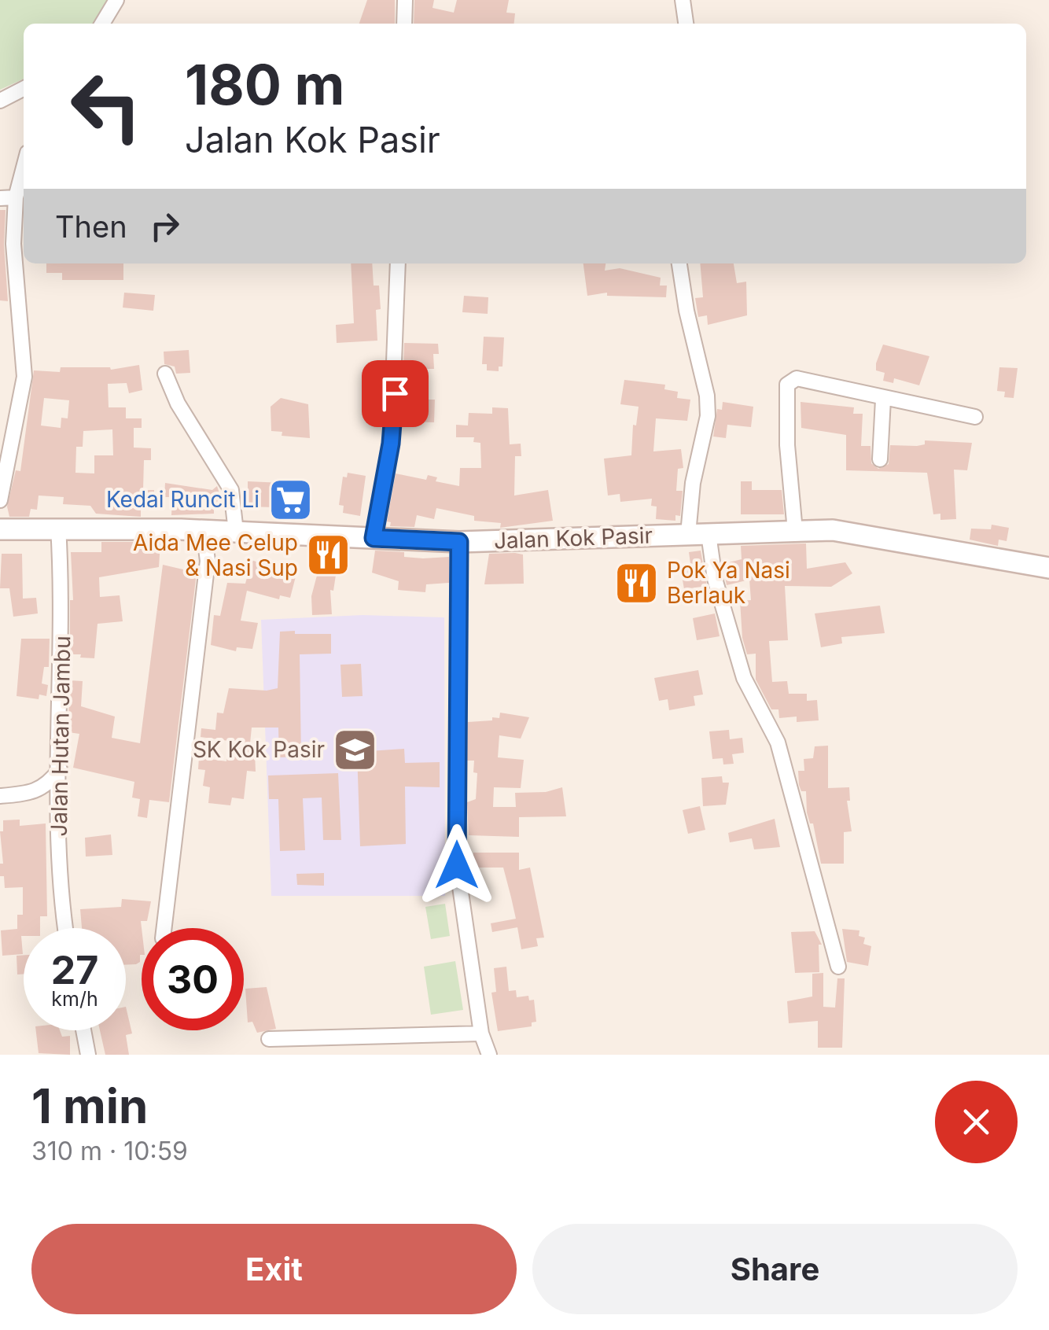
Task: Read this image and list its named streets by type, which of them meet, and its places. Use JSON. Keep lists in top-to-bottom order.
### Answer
{
  "streets": {
    "street": ["Jalan Kok Pasir", "Jalan Hutan Jambu"]
  },
  "crossings": [
    ["Jalan Kok Pasir", "Jalan Hutan Jambu"]
  ],
  "places": {
    "supermarket": ["Kedai Runcit Li"],
    "restaurant": ["Aida Mee Celup & Nasi Sup", "Pok Ya Nasi Berlauk"],
    "school or university": ["SK Kok Pasir"]
  },
  "page": {
    "turn": ["180 m", "Jalan Kok Pasir"],
    "then": "Then",
    "speed": "27 km/h",
    "limit": "30",
    "heading": ["1 min", "310 m · 10:59"],
    "buttons": ["Exit", "Share"]
  }
}
